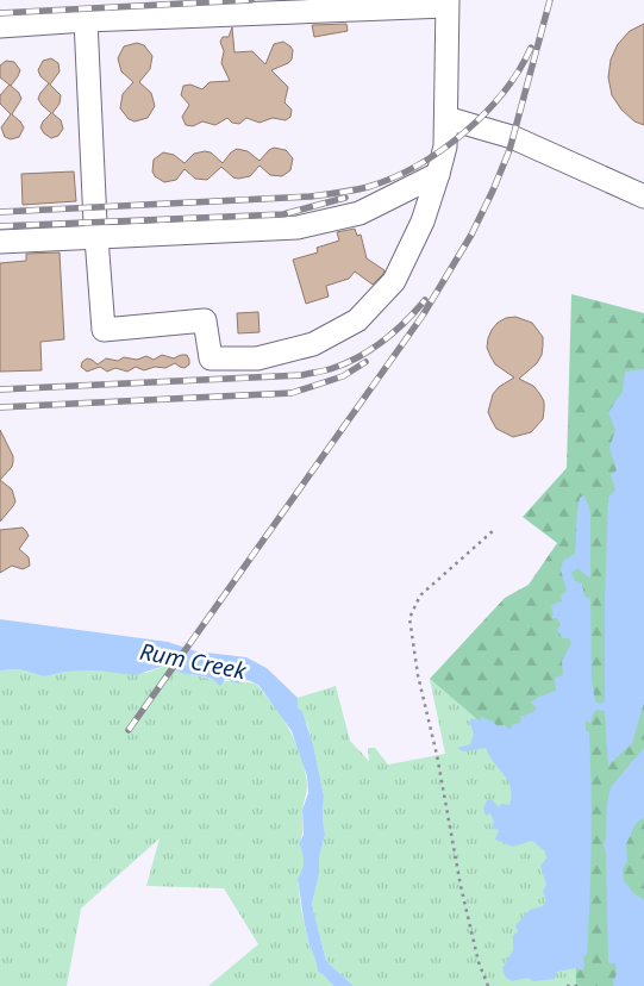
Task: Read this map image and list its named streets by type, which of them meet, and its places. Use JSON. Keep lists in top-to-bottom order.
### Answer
{
  "water": ["Rum Creek"]
}
